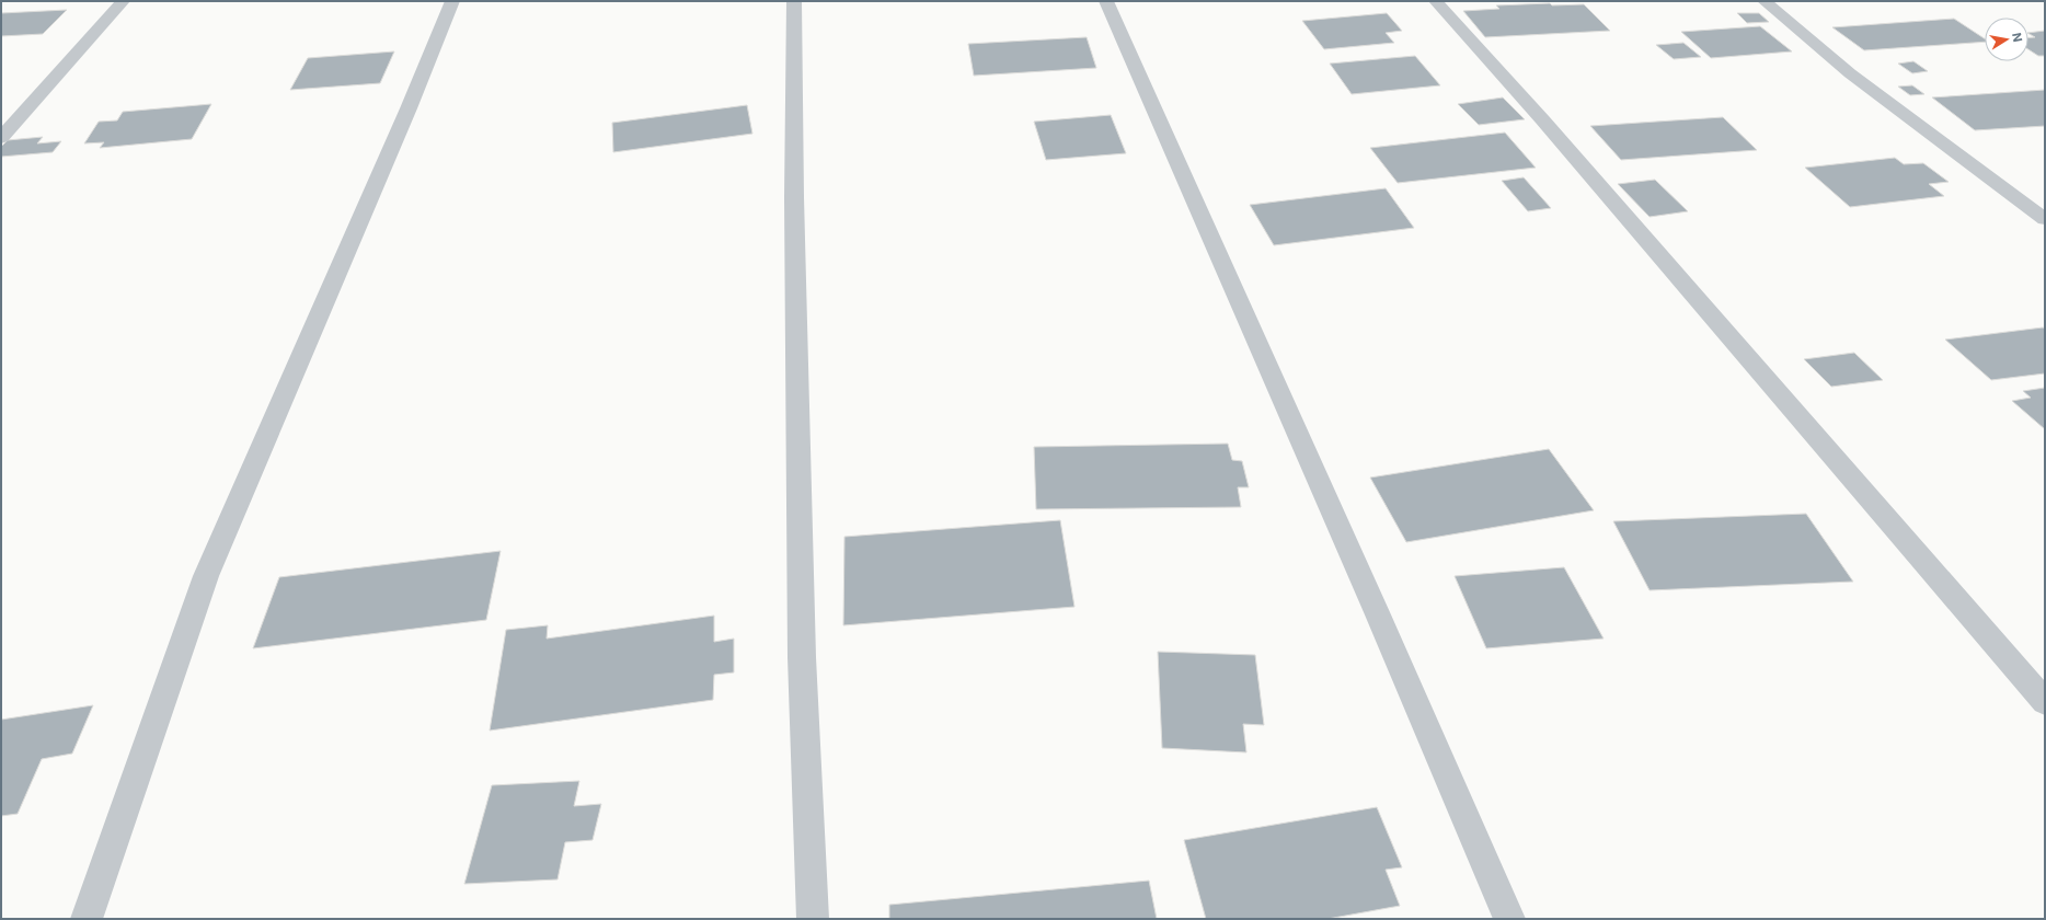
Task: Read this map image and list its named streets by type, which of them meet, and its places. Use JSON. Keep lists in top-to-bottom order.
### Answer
{
  "north": "right"
}
